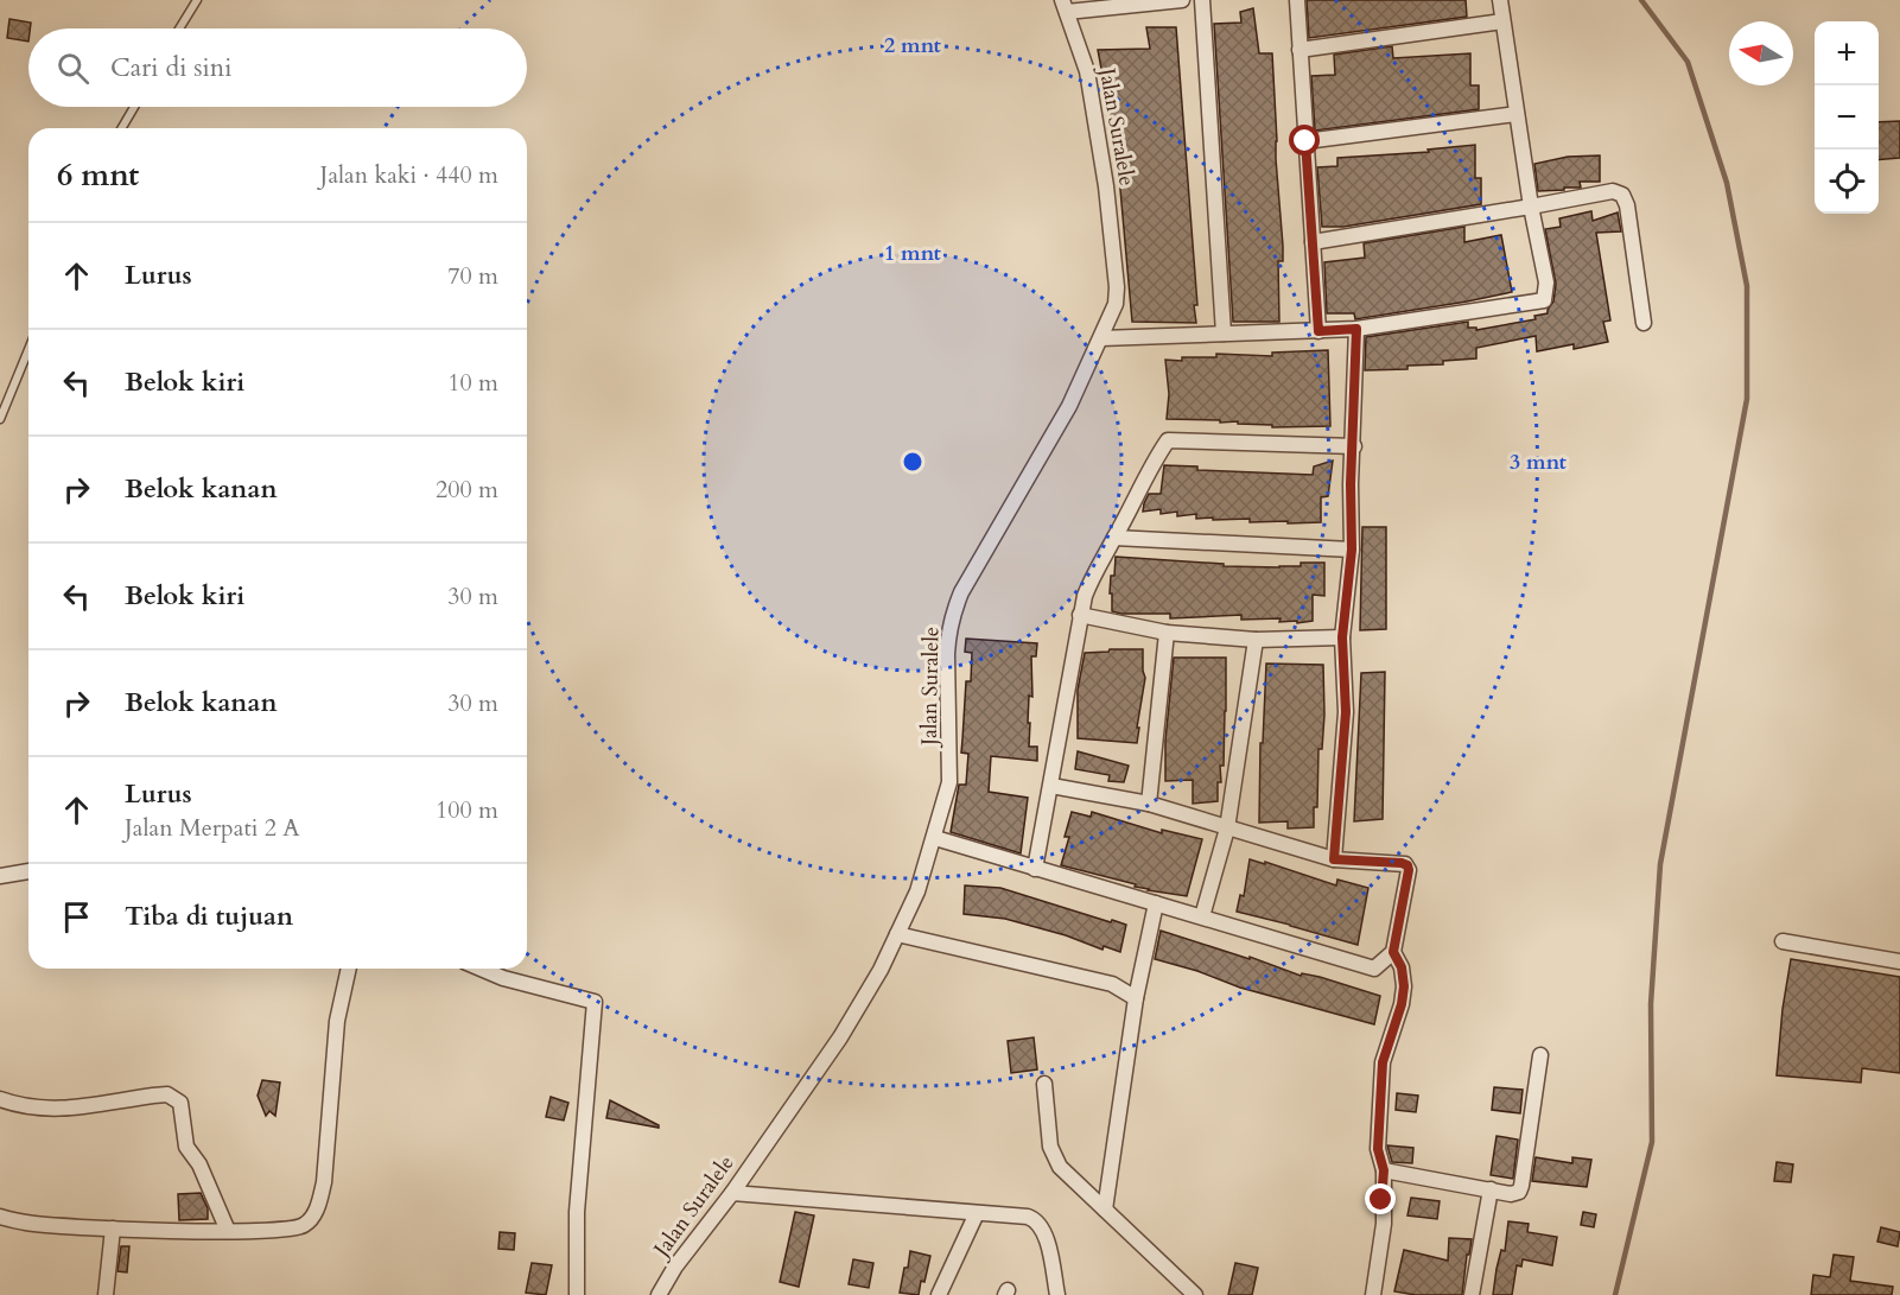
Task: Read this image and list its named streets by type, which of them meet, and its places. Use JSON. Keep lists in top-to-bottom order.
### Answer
{
  "streets": {
    "street": ["Jalan Suralele"]
  },
  "north": "left",
  "page": {
    "map_buttons": ["+", "−"],
    "search": "Cari di sini",
    "heading": ["6 mnt", "Jalan kaki · 440 m"],
    "list": [
      ["Lurus", "70 m"],
      ["Belok kiri", "10 m"],
      ["Belok kanan", "200 m"],
      ["Belok kiri", "30 m"],
      ["Belok kanan", "30 m"],
      ["Lurus", "Jalan Merpati 2 A", "100 m"],
      "Tiba di tujuan"
    ]
  },
  "rings": ["2 mnt", "1 mnt", "3 mnt"]
}
